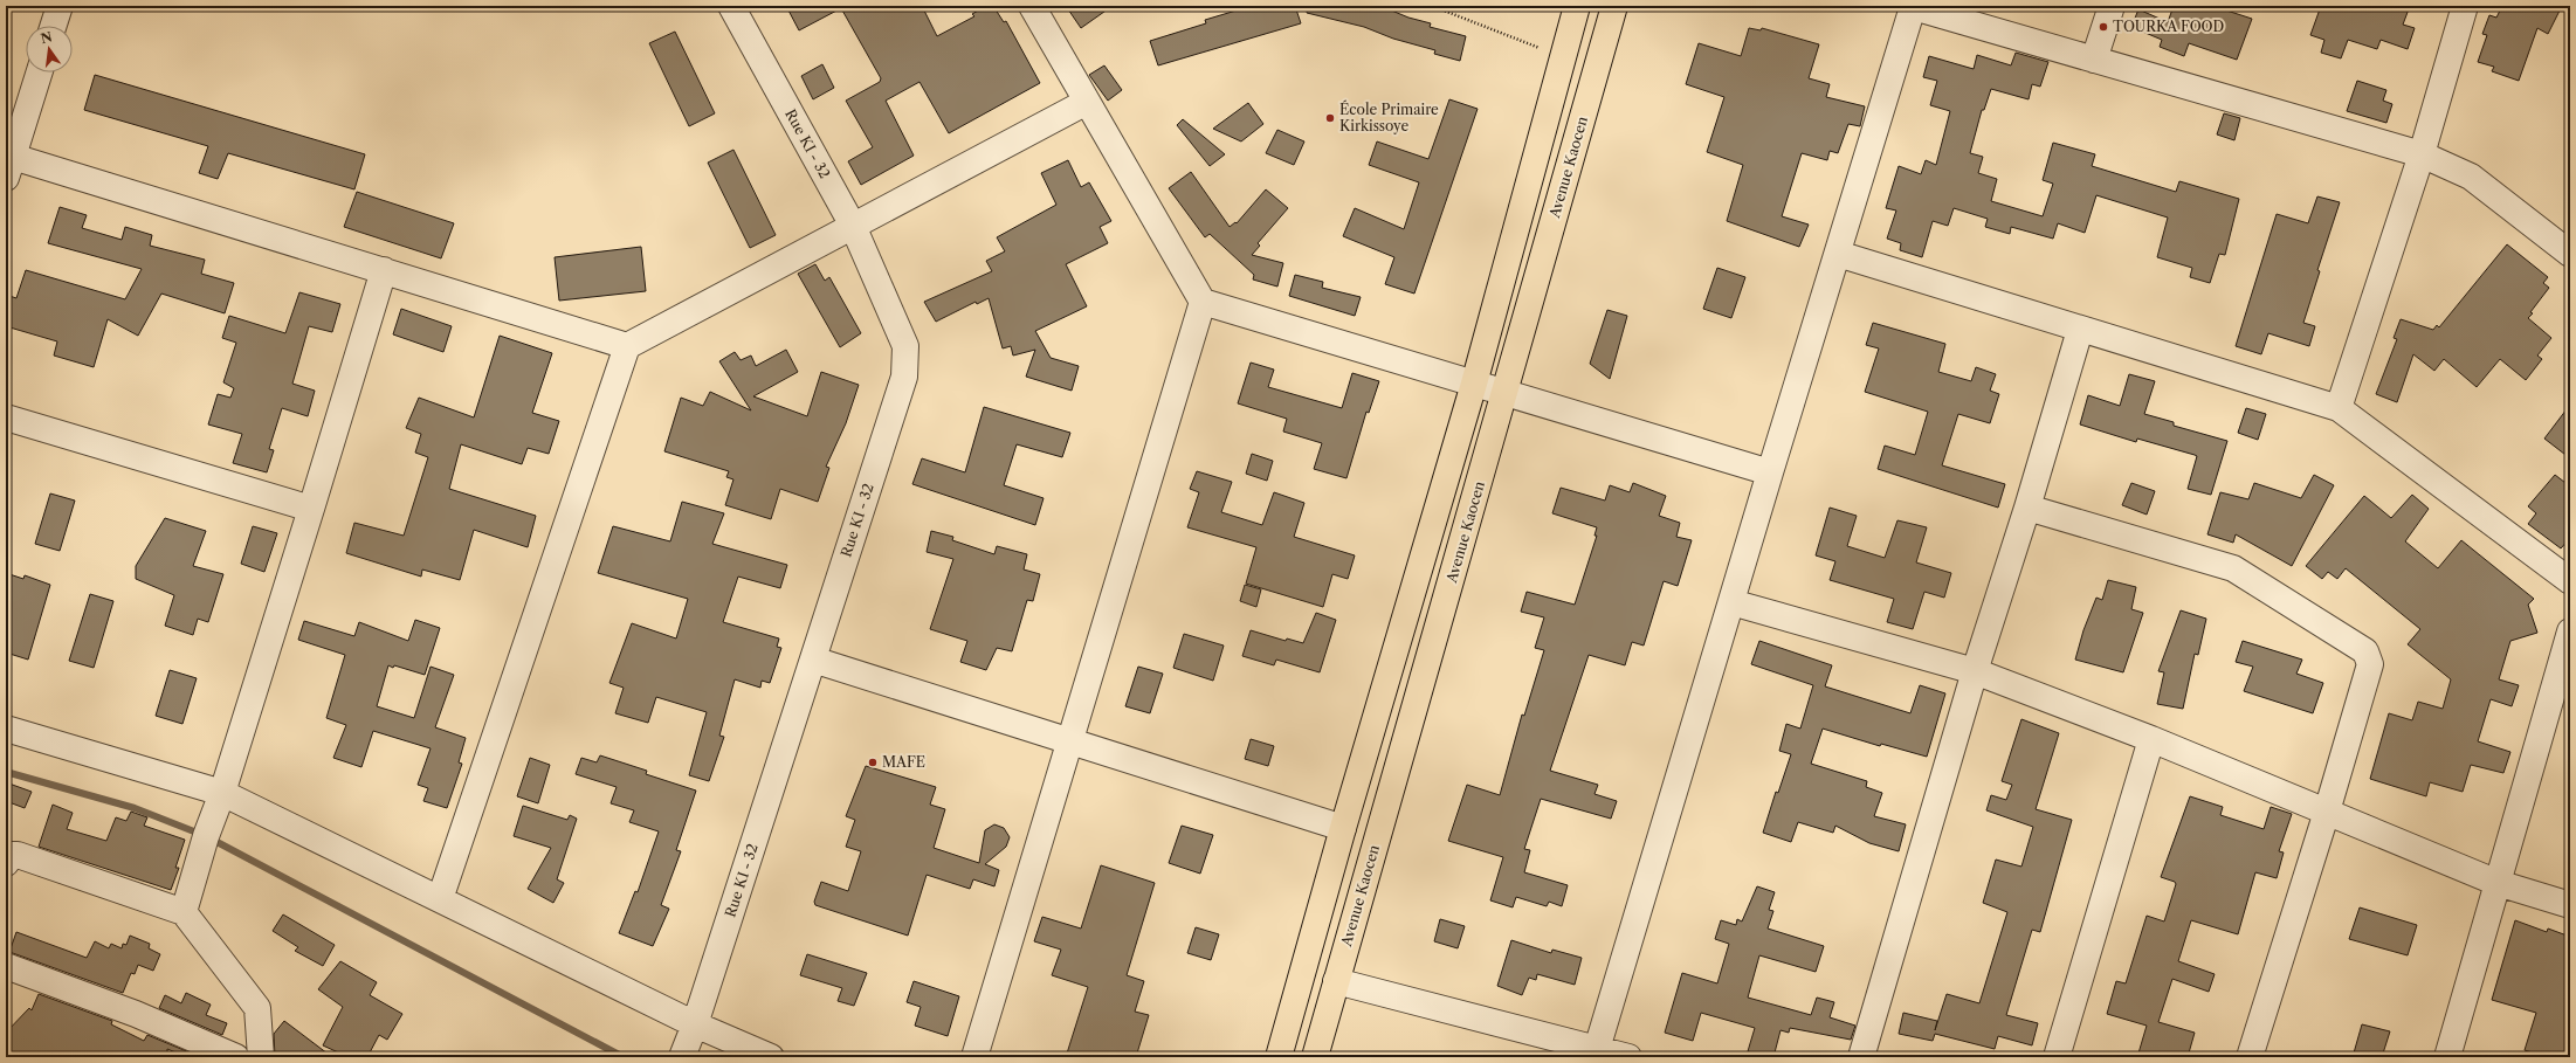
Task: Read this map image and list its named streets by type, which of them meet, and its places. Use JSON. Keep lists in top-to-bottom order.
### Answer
{
  "streets": {
    "highway": ["Avenue Kaocen"],
    "street": ["Rue KI - 32"]
  },
  "places": ["TOURKA FOOD", "École Primaire Kirkissoye", "MAFE"],
  "north": "top"
}
